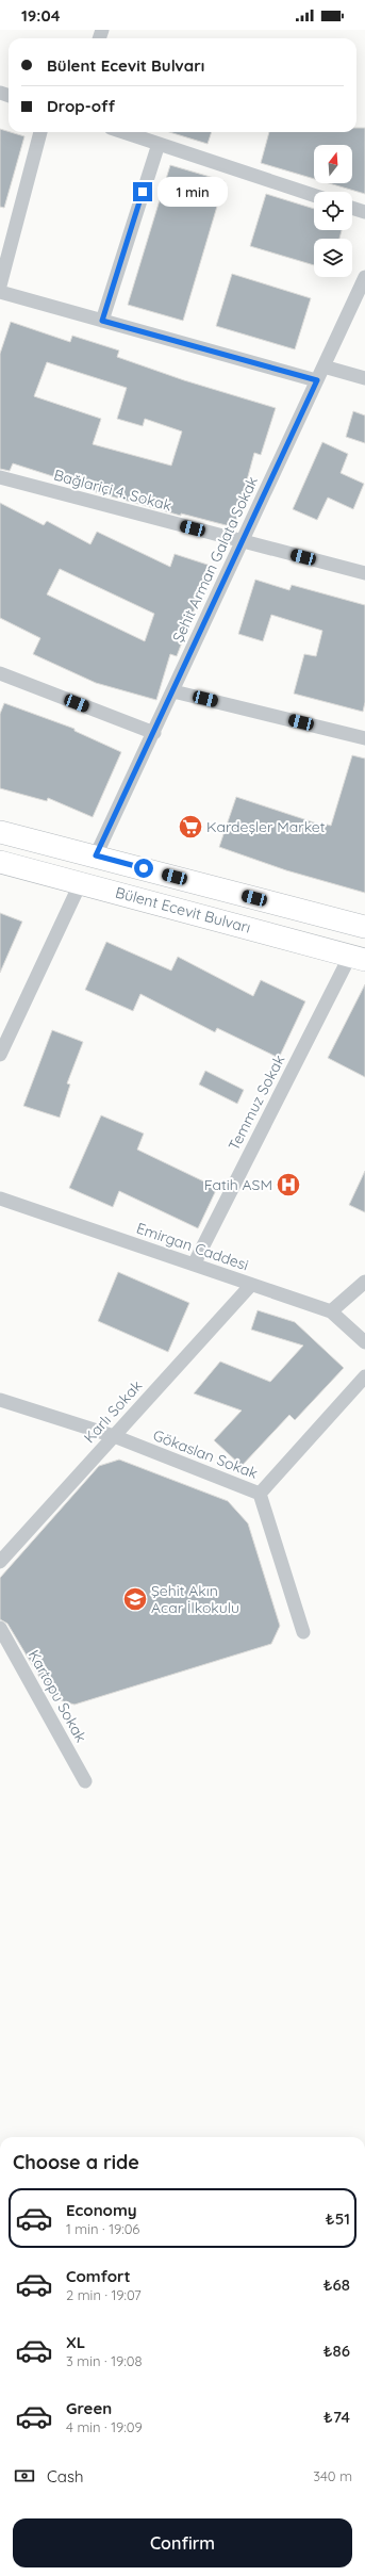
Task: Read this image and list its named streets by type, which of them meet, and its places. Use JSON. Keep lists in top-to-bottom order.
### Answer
{
  "streets": {
    "main road": ["Bülent Ecevit Bulvarı"],
    "street": [
      "Bağlariçi 4. Sokak",
      "Şehit Arman Galata Sokak",
      "Temmuz Sokak",
      "Emirgan Caddesi",
      "Karlı Sokak",
      "Gökaslan Sokak",
      "Kartopu Sokak"
    ]
  },
  "crossings": [
    ["Bağlariçi 4. Sokak", "Şehit Arman Galata Sokak"],
    ["Şehit Arman Galata Sokak", "Bülent Ecevit Bulvarı"],
    ["Bülent Ecevit Bulvarı", "Temmuz Sokak"],
    ["Temmuz Sokak", "Emirgan Caddesi"],
    ["Emirgan Caddesi", "Karlı Sokak"],
    ["Karlı Sokak", "Gökaslan Sokak"]
  ],
  "places": {
    "supermarket": ["Kardeşler Market"],
    "hospital": ["Fatih ASM"],
    "school or university": ["Şehit Akın Acar İlkokulu"]
  },
  "north": "top",
  "page": {
    "status": "19:04",
    "banner": ["Bülent Ecevit Bulvarı", "Drop-off"],
    "bubble": "1 min",
    "heading": "Choose a ride",
    "list": [
      {
        "name": "Economy",
        "note": "1 min · 19:06",
        "value": "₺51"
      },
      {
        "name": "Comfort",
        "note": "2 min · 19:07",
        "value": "₺68"
      },
      {
        "name": "XL",
        "note": "3 min · 19:08",
        "value": "₺86"
      },
      {
        "name": "Green",
        "note": "4 min · 19:09",
        "value": "₺74"
      }
    ],
    "pay": ["Cash", "340 m"],
    "buttons": "Confirm"
  }
}
